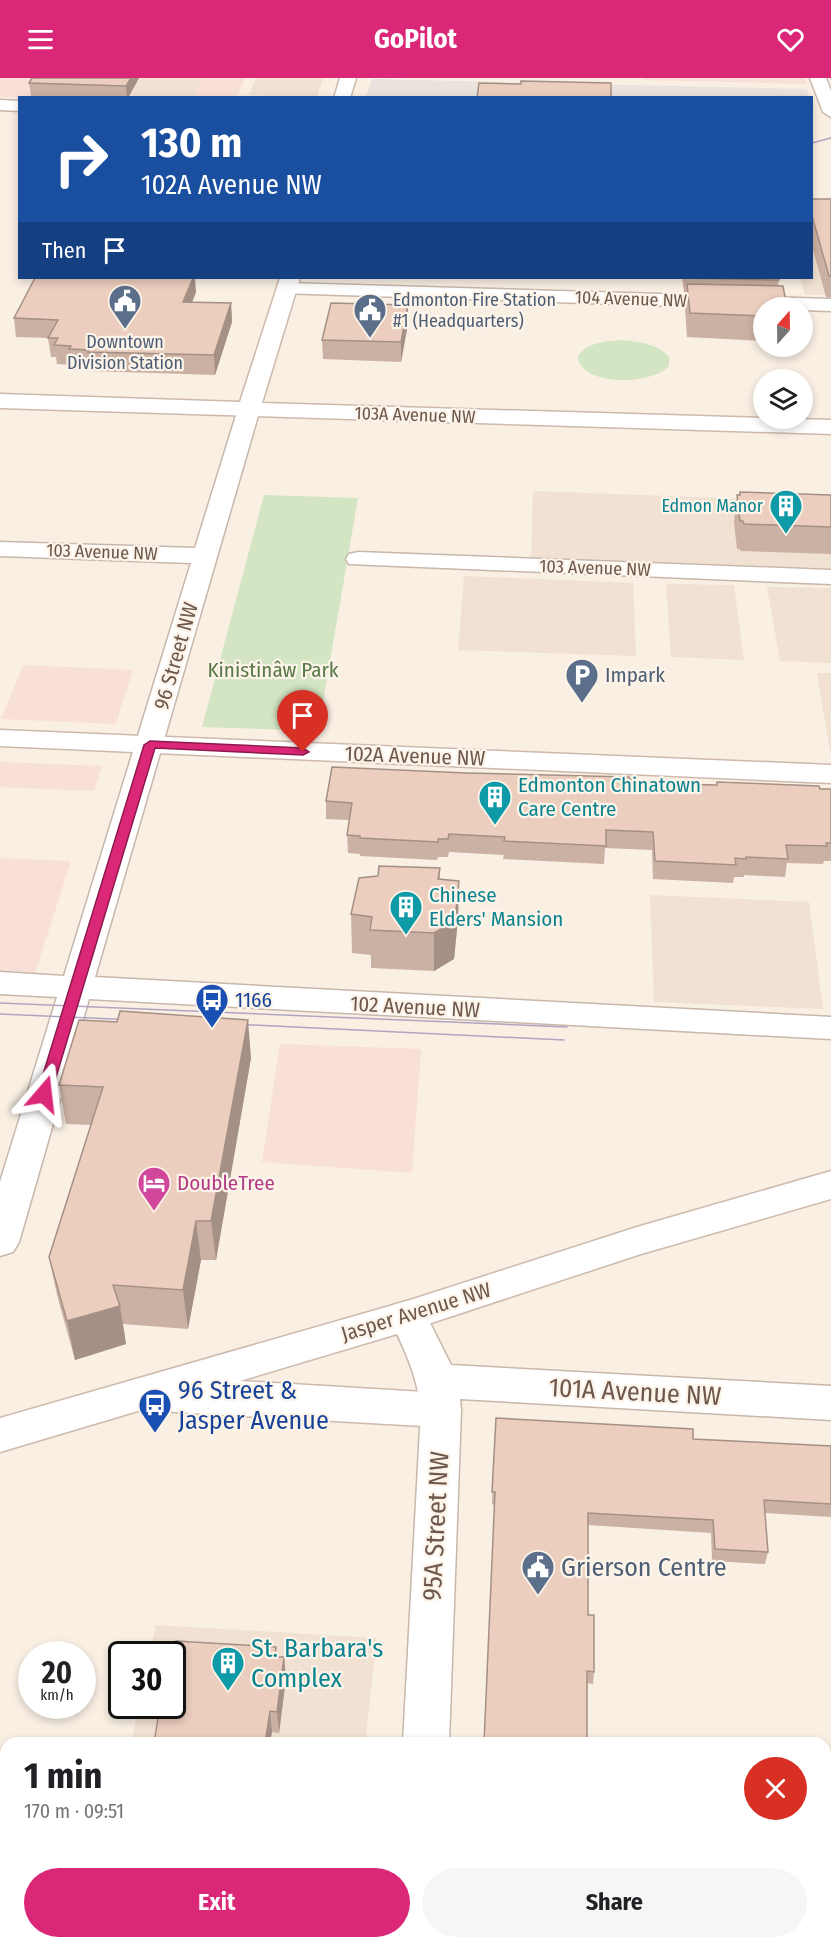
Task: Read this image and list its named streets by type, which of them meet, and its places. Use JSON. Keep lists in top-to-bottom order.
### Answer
{
  "streets": {
    "street": [
      "104 Avenue NW",
      "103A Avenue NW",
      "103 Avenue NW",
      "96 Street NW",
      "102A Avenue NW",
      "102 Avenue NW",
      "Jasper Avenue NW",
      "101A Avenue NW",
      "95A Street NW"
    ]
  },
  "crossings": [
    ["104 Avenue NW", "96 Street NW"],
    ["103A Avenue NW", "96 Street NW"],
    ["103 Avenue NW", "96 Street NW"],
    ["96 Street NW", "102A Avenue NW"],
    ["96 Street NW", "102 Avenue NW"],
    ["Jasper Avenue NW", "101A Avenue NW"],
    ["Jasper Avenue NW", "95A Street NW"],
    ["101A Avenue NW", "95A Street NW"]
  ],
  "parks": ["Kinistinâw Park"],
  "places": {
    "public building": ["Downtown Division Station", "Edmonton Fire Station #1 (Headquarters)", "Grierson Centre"],
    "building": [
      "Edmon Manor",
      "Edmonton Chinatown Care Centre",
      "Chinese Elders' Mansion",
      "St. Barbara's Complex"
    ],
    "parking": ["Impark"],
    "bus stop": ["1166", "96 Street & Jasper Avenue"],
    "hotel": ["DoubleTree"]
  },
  "north": "top",
  "page": {
    "header": "GoPilot",
    "turn": ["130 m", "102A Avenue NW"],
    "then": "Then",
    "speed": "20 km/h",
    "limit": "30",
    "heading": ["1 min", "170 m · 09:51"],
    "buttons": ["Exit", "Share"]
  }
}
